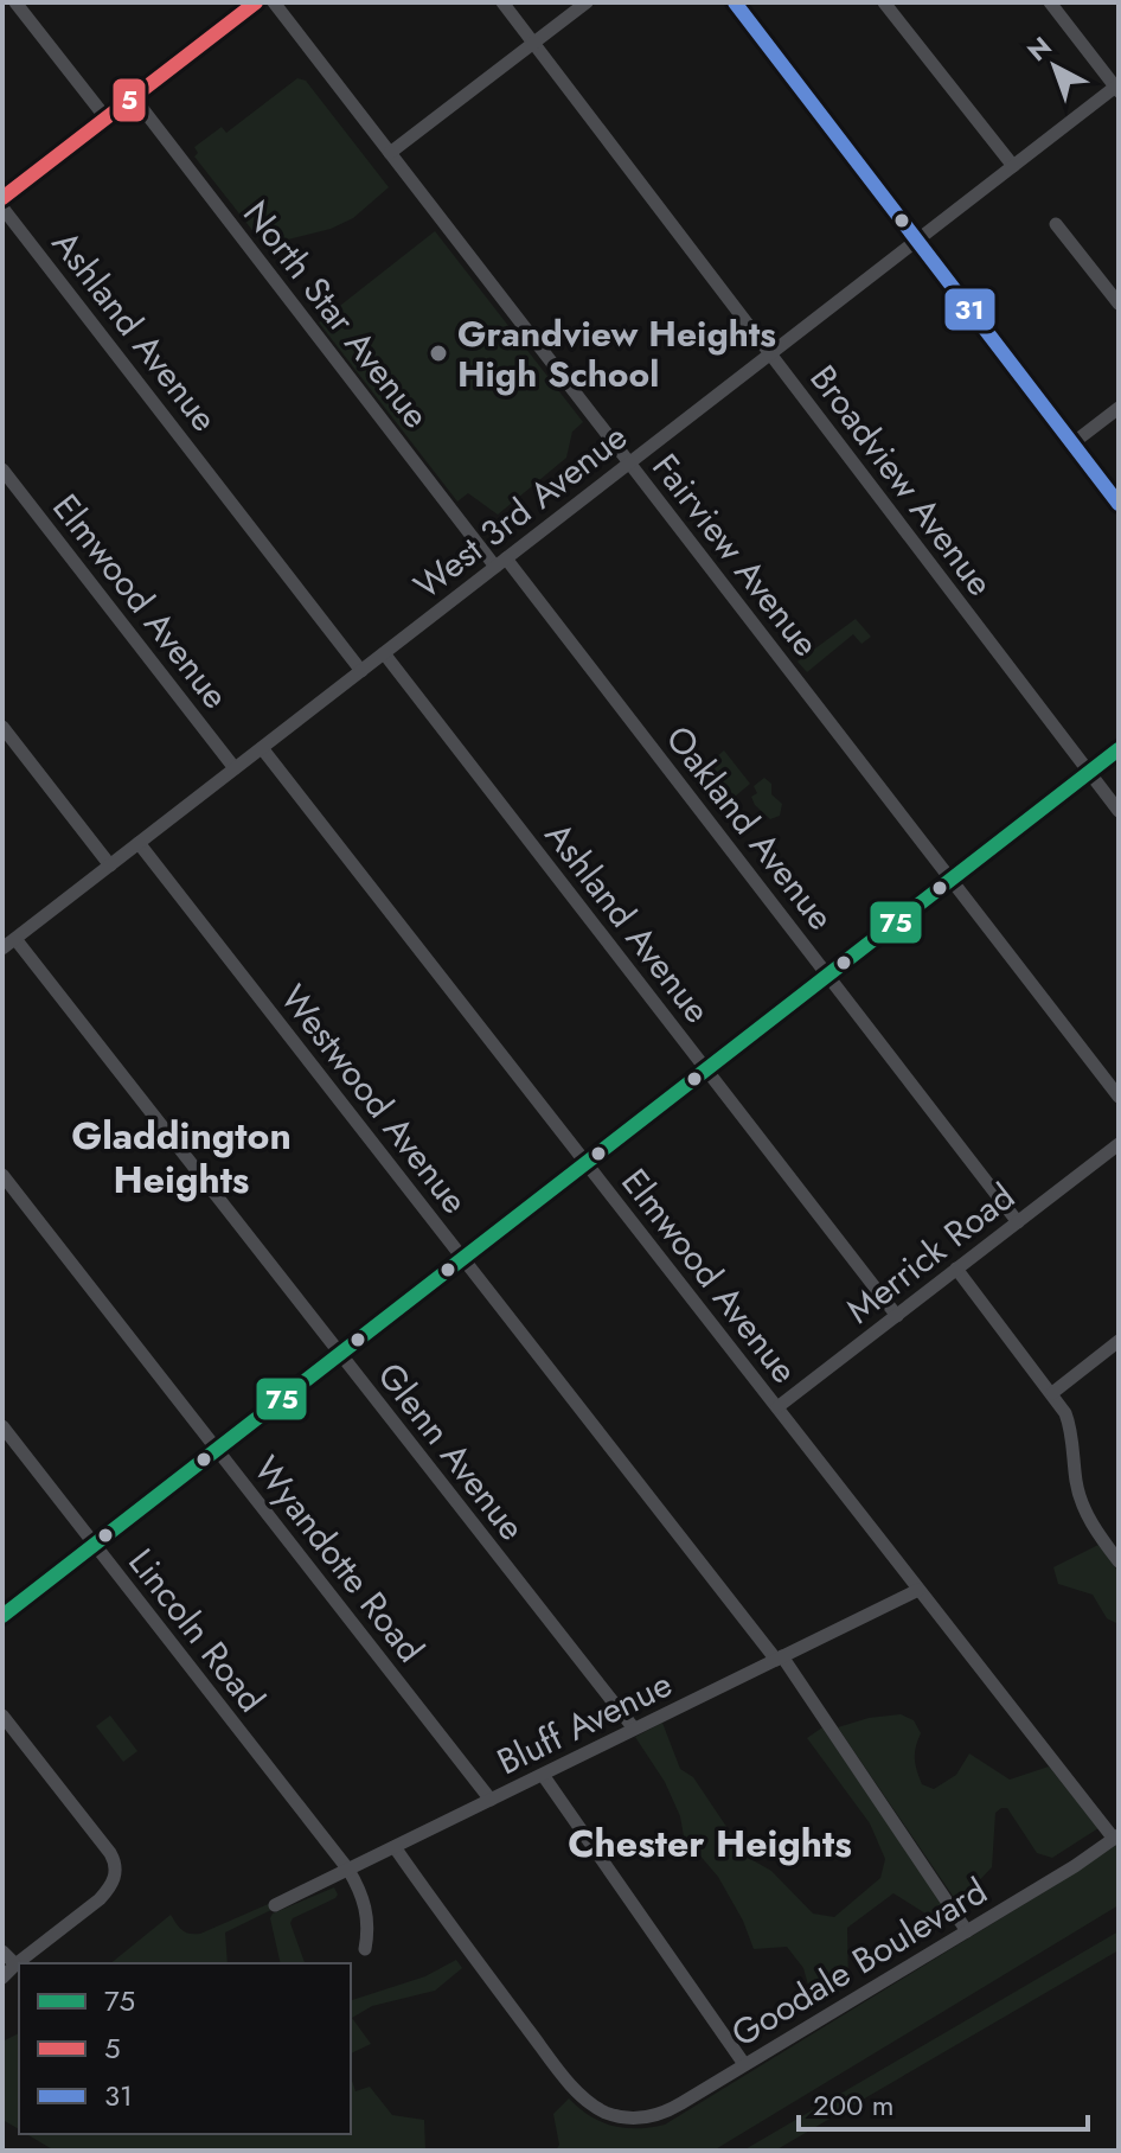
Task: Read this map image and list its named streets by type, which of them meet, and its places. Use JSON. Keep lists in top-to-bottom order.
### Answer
{
  "streets": {
    "street": [
      "North Star Avenue",
      "Ashland Avenue",
      "Broadview Avenue",
      "West 3rd Avenue",
      "Fairview Avenue",
      "Elmwood Avenue",
      "Oakland Avenue",
      "Westwood Avenue",
      "Merrick Road",
      "Glenn Avenue",
      "Wyandotte Road",
      "Lincoln Road",
      "Bluff Avenue",
      "Goodale Boulevard"
    ]
  },
  "crossings": [
    ["North Star Avenue", "West 3rd Avenue"],
    ["North Star Avenue", "Oakland Avenue"],
    ["Ashland Avenue", "West 3rd Avenue"],
    ["Ashland Avenue", "Merrick Road"],
    ["Broadview Avenue", "West 3rd Avenue"],
    ["West 3rd Avenue", "Fairview Avenue"],
    ["West 3rd Avenue", "Elmwood Avenue"],
    ["West 3rd Avenue", "Oakland Avenue"],
    ["West 3rd Avenue", "Westwood Avenue"],
    ["West 3rd Avenue", "Glenn Avenue"],
    ["Elmwood Avenue", "Merrick Road"],
    ["Elmwood Avenue", "Bluff Avenue"],
    ["Elmwood Avenue", "Goodale Boulevard"],
    ["Oakland Avenue", "Merrick Road"],
    ["Westwood Avenue", "Bluff Avenue"],
    ["Westwood Avenue", "Goodale Boulevard"],
    ["Glenn Avenue", "Bluff Avenue"],
    ["Wyandotte Road", "Bluff Avenue"],
    ["Lincoln Road", "Bluff Avenue"],
    ["Bluff Avenue", "Goodale Boulevard"]
  ],
  "districts": ["Gladdington Heights", "Chester Heights"],
  "places": ["Grandview Heights High School"],
  "lines": ["transit line 5", "transit line 31", "transit line 75"],
  "legend": ["75", "5", "31"],
  "scale_bar": "200 m",
  "north": "top left"
}
